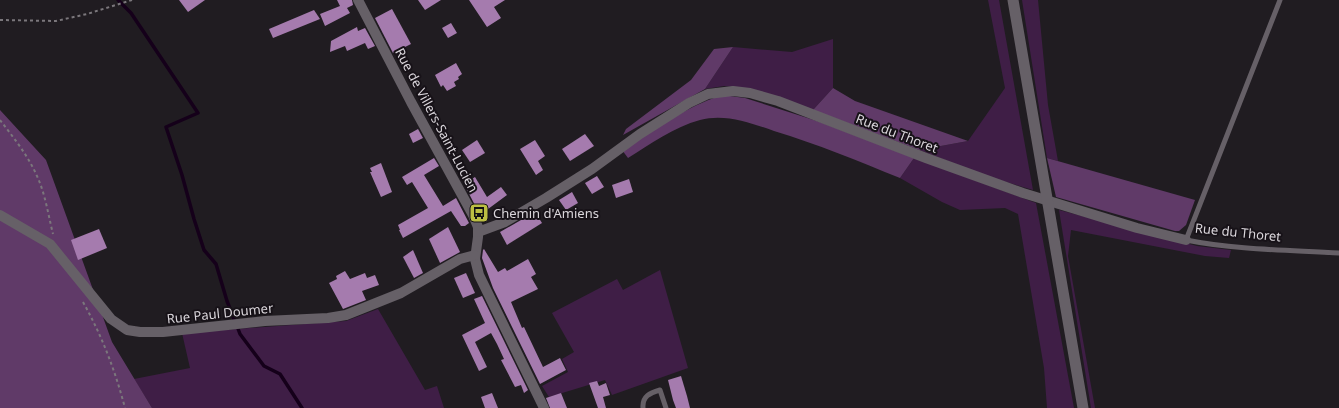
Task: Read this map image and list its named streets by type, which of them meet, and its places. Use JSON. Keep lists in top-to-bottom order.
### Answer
{
  "streets": {
    "street": ["Rue de Villers-Saint-Lucien", "Rue du Thoret", "Rue Paul Doumer"]
  },
  "crossings": [
    ["Rue de Villers-Saint-Lucien", "Rue du Thoret"],
    ["Rue de Villers-Saint-Lucien", "Rue Paul Doumer"]
  ],
  "places": {
    "bus stop": ["Chemin d'Amiens"]
  }
}
